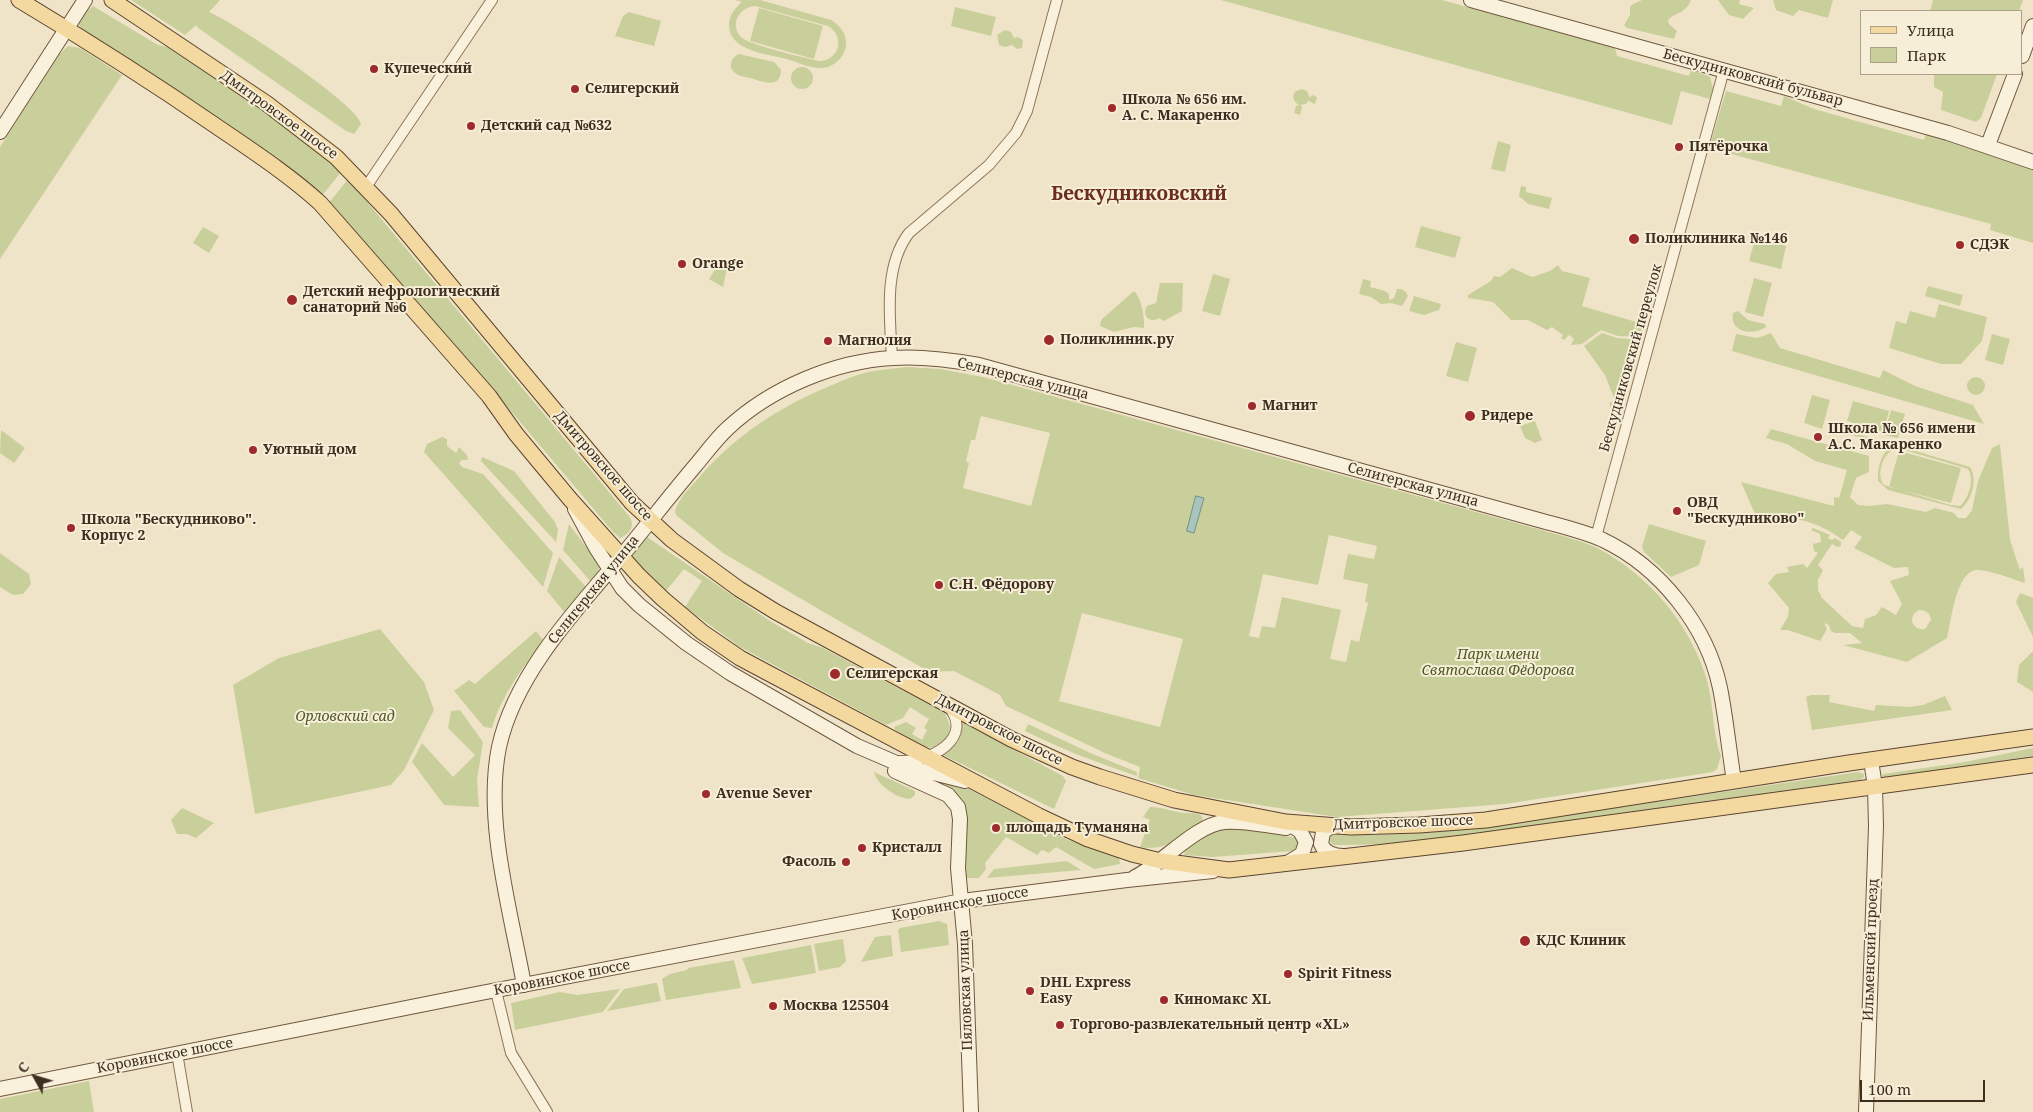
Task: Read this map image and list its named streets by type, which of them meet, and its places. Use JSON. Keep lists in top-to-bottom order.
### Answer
{
  "streets": {
    "main road": ["Дмитровское шоссе"],
    "street": [
      "Бескудниковский бульвар",
      "Бескудниковский переулок",
      "Селигерская улица",
      "Коровинское шоссе",
      "Ильменский проезд",
      "Пяловская улица"
    ]
  },
  "crossings": [
    ["Бескудниковский бульвар", "Бескудниковский переулок"],
    ["Дмитровское шоссе", "Селигерская улица"],
    ["Дмитровское шоссе", "Коровинское шоссе"],
    ["Дмитровское шоссе", "Ильменский проезд"],
    ["Бескудниковский переулок", "Селигерская улица"],
    ["Селигерская улица", "Коровинское шоссе"],
    ["Коровинское шоссе", "Пяловская улица"]
  ],
  "districts": ["Бескудниковский"],
  "parks": ["Парк имени Святослава Фёдорова", "Орловский сад"],
  "places": [
    "Купеческий",
    "Селигерский",
    "Школа № 656 им. А. С. Макаренко",
    "Детский сад №632",
    "Пятёрочка",
    "Поликлиника №146",
    "СДЭК",
    "Orange",
    "Детский нефрологический санаторий №6",
    "Поликлиник.ру",
    "Магнолия",
    "Магнит",
    "Ридере",
    "Школа № 656 имени А.С. Макаренко",
    "Уютный дом",
    "ОВД \"Бескудниково\"",
    "Школа \"Бескудниково\". Корпус 2",
    "С.Н. Фёдорову",
    "Селигерская",
    "Avenue Sever",
    "площадь Туманяна",
    "Кристалл",
    "Фасоль",
    "КДС Клиник",
    "Spirit Fitness",
    "DHL Express Easy",
    "Киномакс XL",
    "Москва 125504",
    "Торгово-развлекательный центр «XL»"
  ],
  "legend": ["Улица", "Парк"],
  "scale_bar": "100 m",
  "north": "top left"
}
